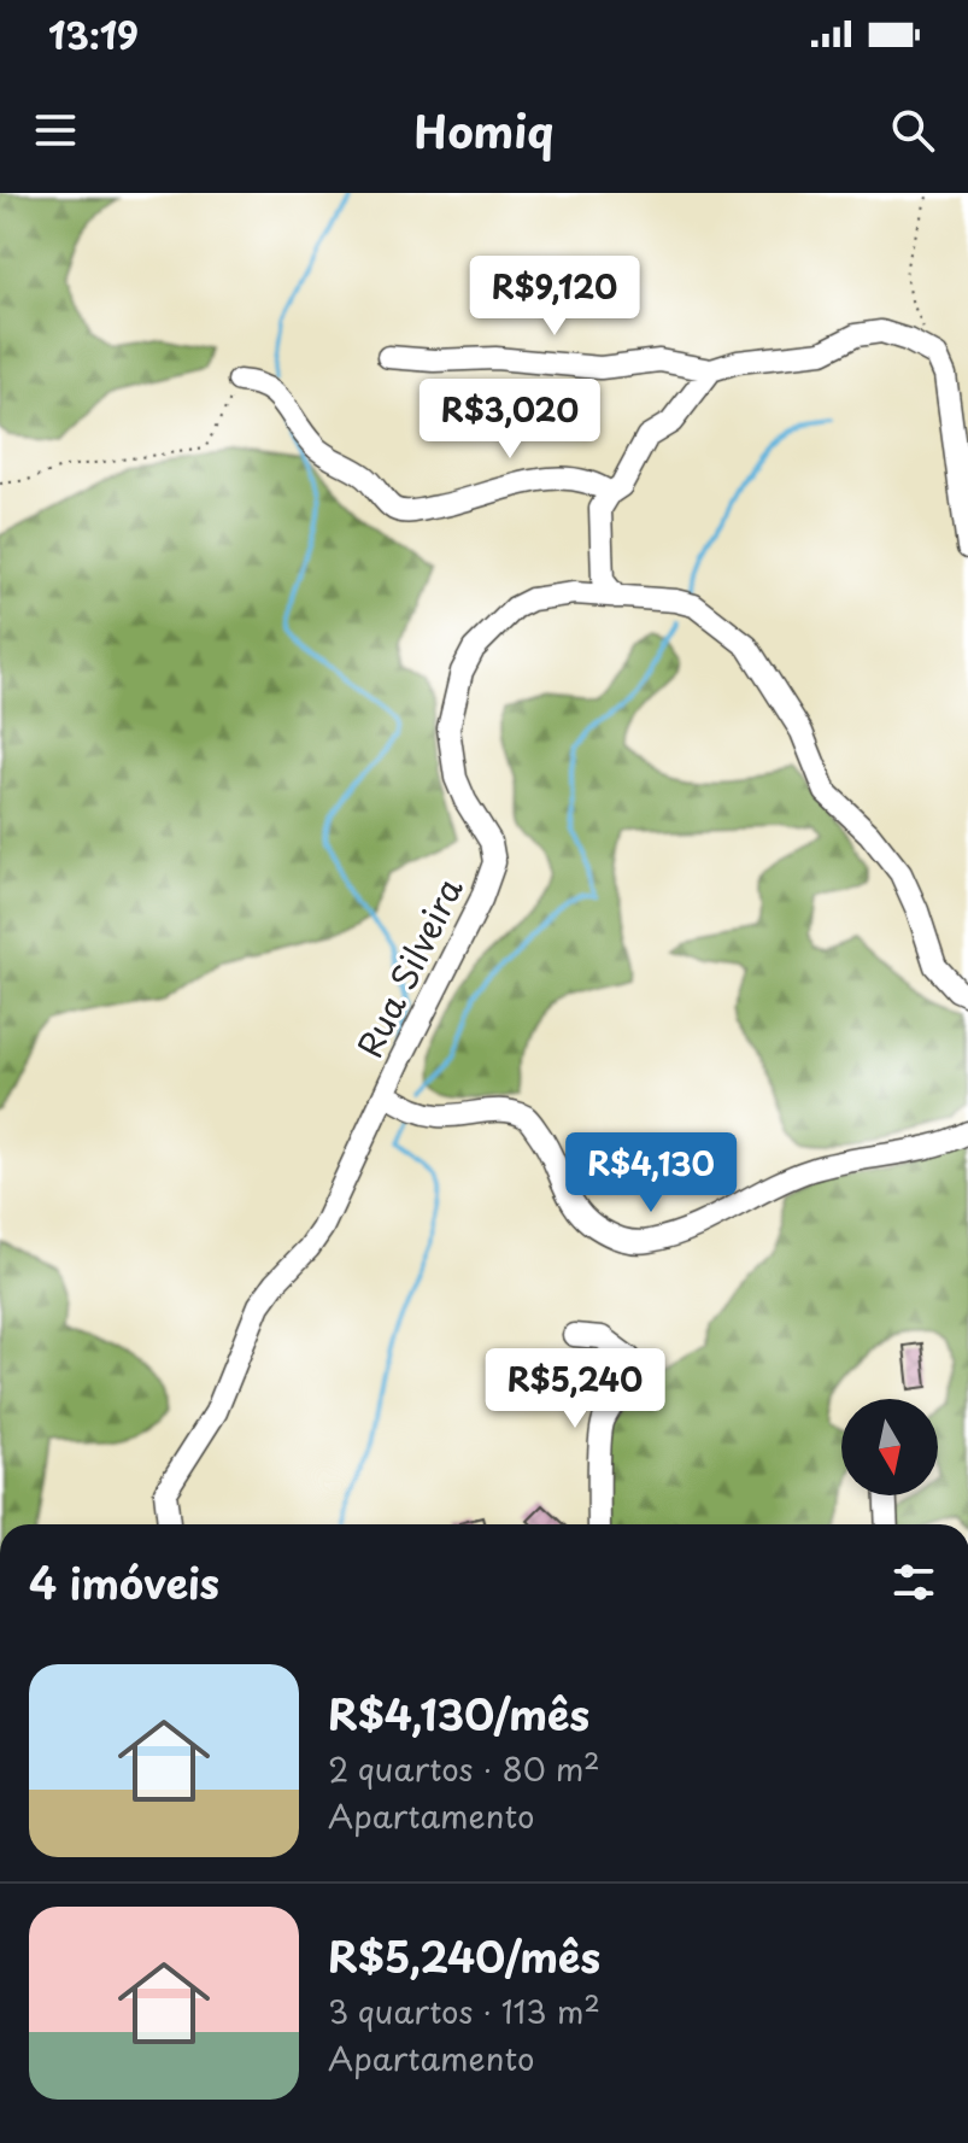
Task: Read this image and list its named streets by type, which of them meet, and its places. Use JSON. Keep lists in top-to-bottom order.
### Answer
{
  "streets": {
    "street": ["Rua Silveira"]
  },
  "north": "bottom",
  "page": {
    "status": "13:19",
    "header": "Homiq",
    "price": [
      "R$9,120",
      "R$3,020",
      "R$4,130",
      "R$5,240"
    ],
    "heading": "4 imóveis",
    "list": [
      {
        "name": "R$4,130/mês",
        "note": "2 quartos · 80 m² · Apartamento"
      },
      {
        "name": "R$5,240/mês",
        "note": "3 quartos · 113 m² · Apartamento"
      }
    ]
  }
}
